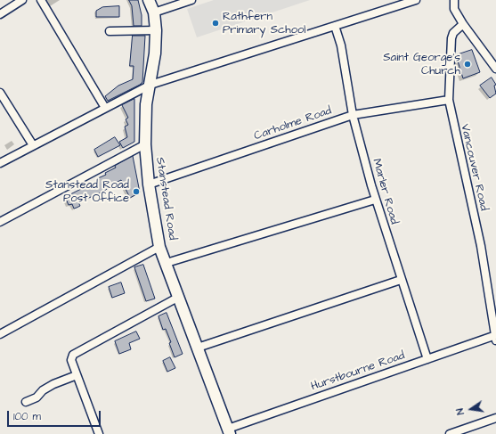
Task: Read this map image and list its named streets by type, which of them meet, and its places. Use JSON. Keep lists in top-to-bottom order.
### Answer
{
  "streets": {
    "highway": ["Stanstead Road"],
    "street": [
      "Carholme Road",
      "Vancouver Road",
      "Marler Road",
      "Hurstbourne Road"
    ]
  },
  "crossings": [
    ["Carholme Road", "Vancouver Road"],
    ["Carholme Road", "Marler Road"],
    ["Carholme Road", "Stanstead Road"],
    ["Vancouver Road", "Hurstbourne Road"],
    ["Marler Road", "Hurstbourne Road"],
    ["Stanstead Road", "Hurstbourne Road"]
  ],
  "places": ["Rathfern Primary School", "Saint George's Church", "Stanstead Road Post Office"],
  "scale_bar": "100 m",
  "north": "left"
}
